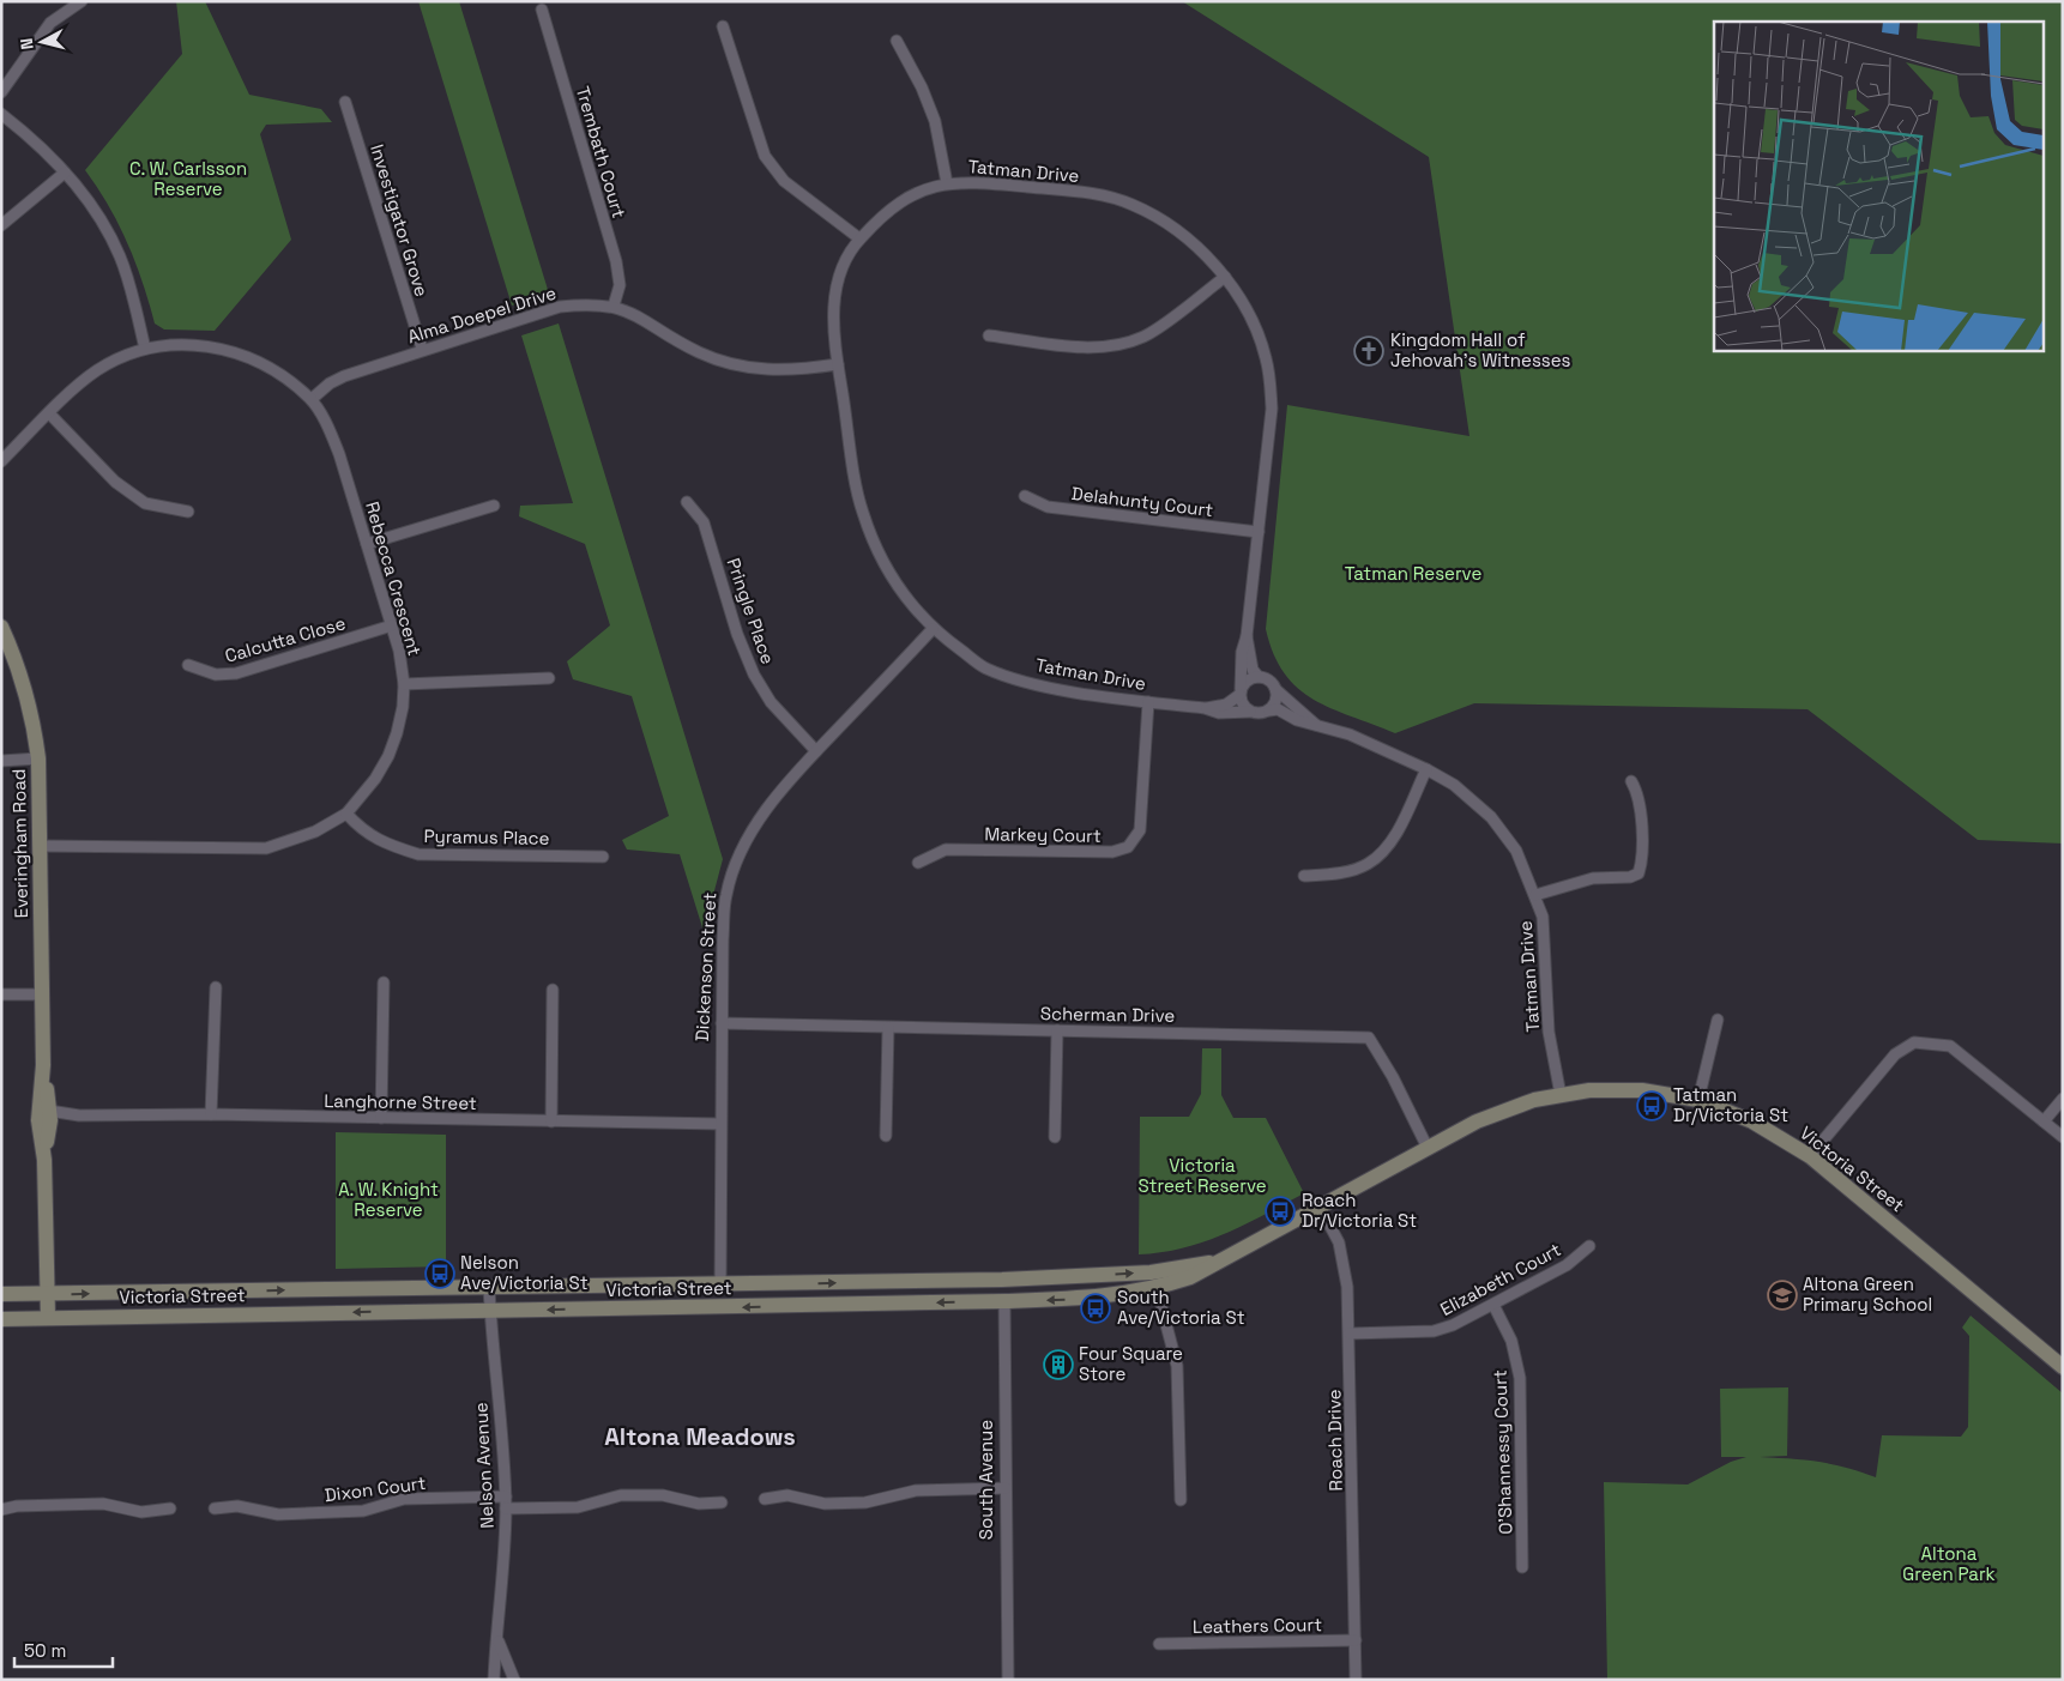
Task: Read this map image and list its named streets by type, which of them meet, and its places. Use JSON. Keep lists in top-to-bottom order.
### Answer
{
  "streets": {
    "street": [
      "Trembath Court",
      "Tatman Drive",
      "Investigator Grove",
      "Alma Doepel Drive",
      "Delahunty Court",
      "Rebecca Crescent",
      "Pringle Place",
      "Calcutta Close",
      "Markey Court",
      "Pyramus Place",
      "Everingham Road",
      "Dickenson Street",
      "Scherman Drive",
      "Langhorne Street",
      "Victoria Street",
      "Elizabeth Court",
      "Roach Drive",
      "O'Shannessy Court",
      "Nelson Avenue",
      "South Avenue",
      "Dixon Court",
      "Leathers Court"
    ]
  },
  "crossings": [
    ["Trembath Court", "Alma Doepel Drive"],
    ["Tatman Drive", "Alma Doepel Drive"],
    ["Tatman Drive", "Delahunty Court"],
    ["Tatman Drive", "Markey Court"],
    ["Tatman Drive", "Dickenson Street"],
    ["Tatman Drive", "Victoria Street"],
    ["Investigator Grove", "Alma Doepel Drive"],
    ["Alma Doepel Drive", "Rebecca Crescent"],
    ["Rebecca Crescent", "Calcutta Close"],
    ["Rebecca Crescent", "Pyramus Place"],
    ["Rebecca Crescent", "Everingham Road"],
    ["Pringle Place", "Dickenson Street"],
    ["Everingham Road", "Langhorne Street"],
    ["Everingham Road", "Victoria Street"],
    ["Dickenson Street", "Scherman Drive"],
    ["Dickenson Street", "Langhorne Street"],
    ["Dickenson Street", "Victoria Street"],
    ["Scherman Drive", "Victoria Street"],
    ["Victoria Street", "Roach Drive"],
    ["Victoria Street", "Nelson Avenue"],
    ["Victoria Street", "South Avenue"],
    ["Elizabeth Court", "Roach Drive"],
    ["Elizabeth Court", "O'Shannessy Court"],
    ["Roach Drive", "Leathers Court"],
    ["Nelson Avenue", "Dixon Court"]
  ],
  "districts": ["Altona Meadows"],
  "parks": [
    "C. W. Carlsson Reserve",
    "Tatman Reserve",
    "Victoria Street Reserve",
    "A. W. Knight Reserve",
    "Altona Green Park"
  ],
  "places": {
    "church": ["Kingdom Hall of Jehovah's Witnesses"],
    "bus stop": [
      "Tatman Dr/Victoria St",
      "Roach Dr/Victoria St",
      "Nelson Ave/Victoria St",
      "South Ave/Victoria St"
    ],
    "school or university": ["Altona Green Primary School"],
    "building": ["Four Square Store"]
  },
  "scale_bar": "50 m",
  "north": "left"
}
